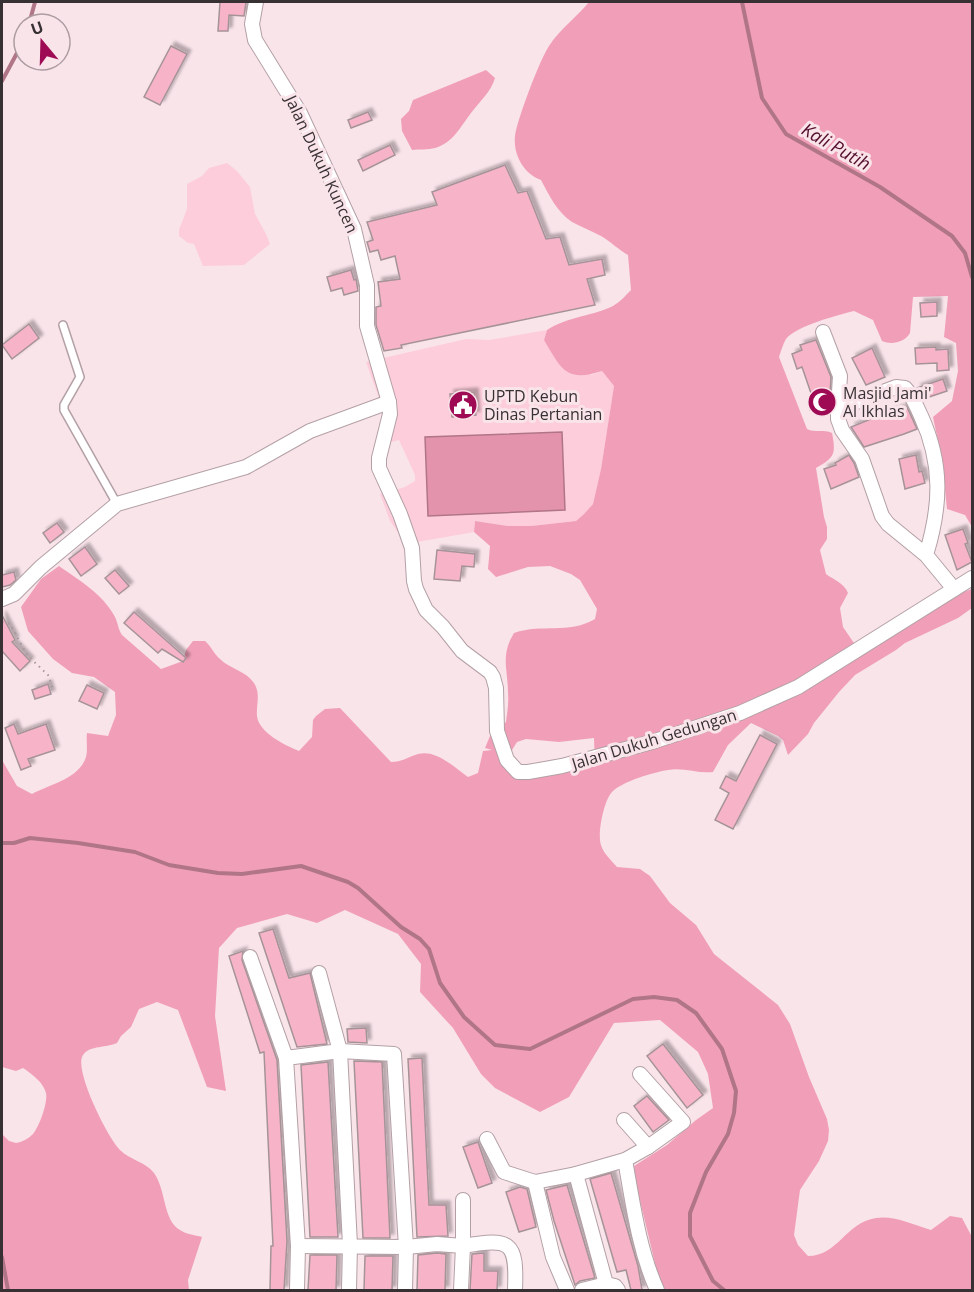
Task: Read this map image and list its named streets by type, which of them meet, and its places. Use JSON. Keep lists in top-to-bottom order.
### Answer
{
  "streets": {
    "street": ["Jalan Dukuh Kuncen", "Jalan Dukuh Gedungan"]
  },
  "crossings": [
    ["Jalan Dukuh Kuncen", "Jalan Dukuh Gedungan"]
  ],
  "water": ["Kali Putih"],
  "places": {
    "mosque": ["Masjid Jami' Al Ikhlas"],
    "public building": ["UPTD Kebun Dinas Pertanian"]
  },
  "north": "top"
}
